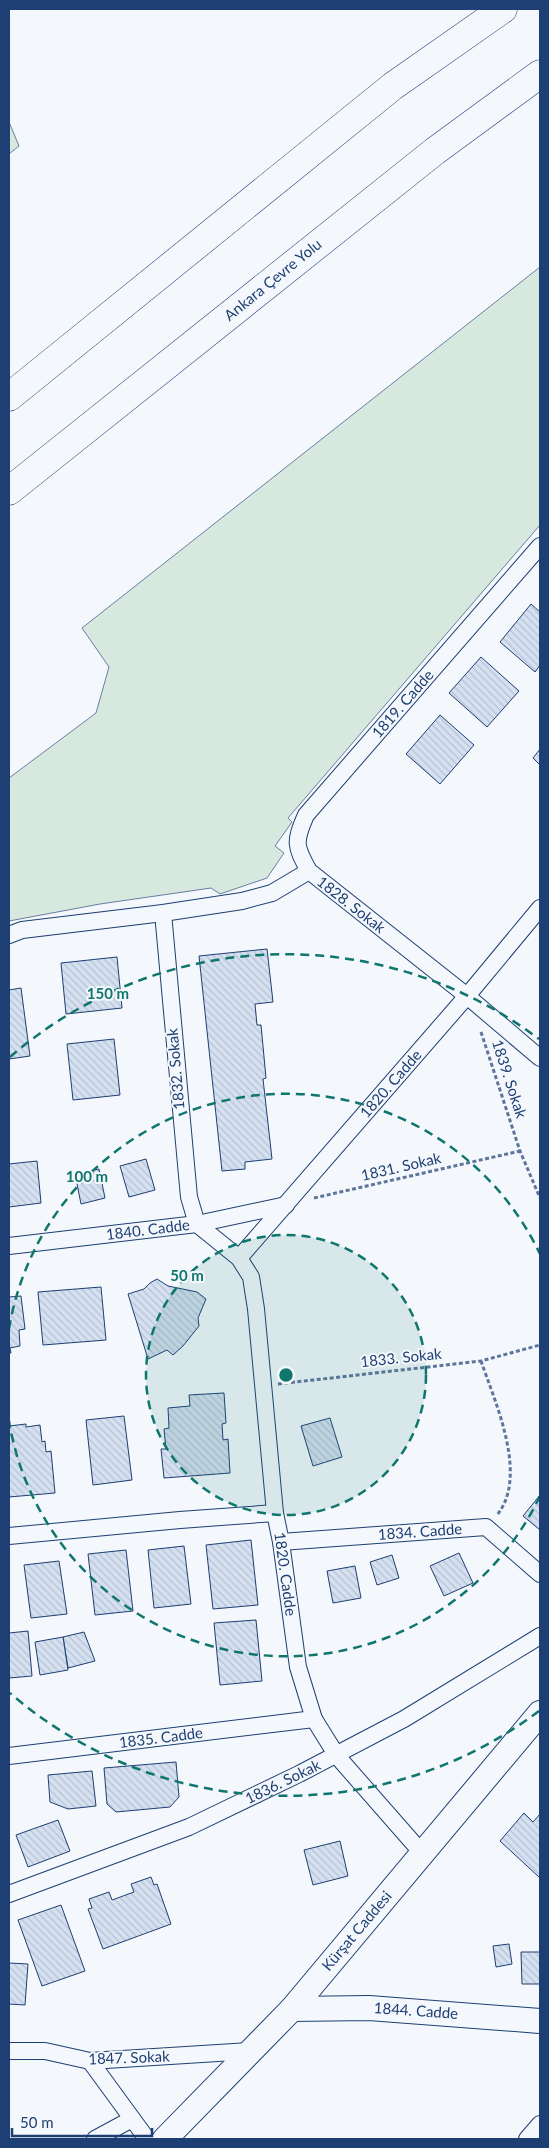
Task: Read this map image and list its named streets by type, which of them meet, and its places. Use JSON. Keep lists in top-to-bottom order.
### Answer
{
  "streets": {
    "highway": ["Ankara Çevre Yolu"],
    "main road": ["Kürşat Caddesi", "1844. Cadde"],
    "street": [
      "1819. Cadde",
      "1828. Sokak",
      "1832. Sokak",
      "1820. Cadde",
      "1840. Cadde",
      "1834. Cadde",
      "1835. Cadde",
      "1836. Sokak",
      "1847. Sokak"
    ],
    "path": ["1839. Sokak", "1831. Sokak", "1833. Sokak"]
  },
  "crossings": [
    ["1819. Cadde", "1828. Sokak"],
    ["1828. Sokak", "1832. Sokak"],
    ["1828. Sokak", "1839. Sokak"],
    ["1828. Sokak", "1820. Cadde"],
    ["1832. Sokak", "1820. Cadde"],
    ["1832. Sokak", "1840. Cadde"],
    ["1839. Sokak", "1820. Cadde"],
    ["1839. Sokak", "1831. Sokak"],
    ["1820. Cadde", "1831. Sokak"],
    ["1820. Cadde", "1840. Cadde"],
    ["1820. Cadde", "1833. Sokak"],
    ["1820. Cadde", "1834. Cadde"],
    ["1820. Cadde", "1835. Cadde"],
    ["1820. Cadde", "1836. Sokak"],
    ["1820. Cadde", "Kürşat Caddesi"],
    ["1831. Sokak", "1840. Cadde"],
    ["Kürşat Caddesi", "1844. Cadde"],
    ["Kürşat Caddesi", "1847. Sokak"]
  ],
  "scale_bar": "50 m",
  "rings": ["150 m", "100 m", "50 m"]
}
